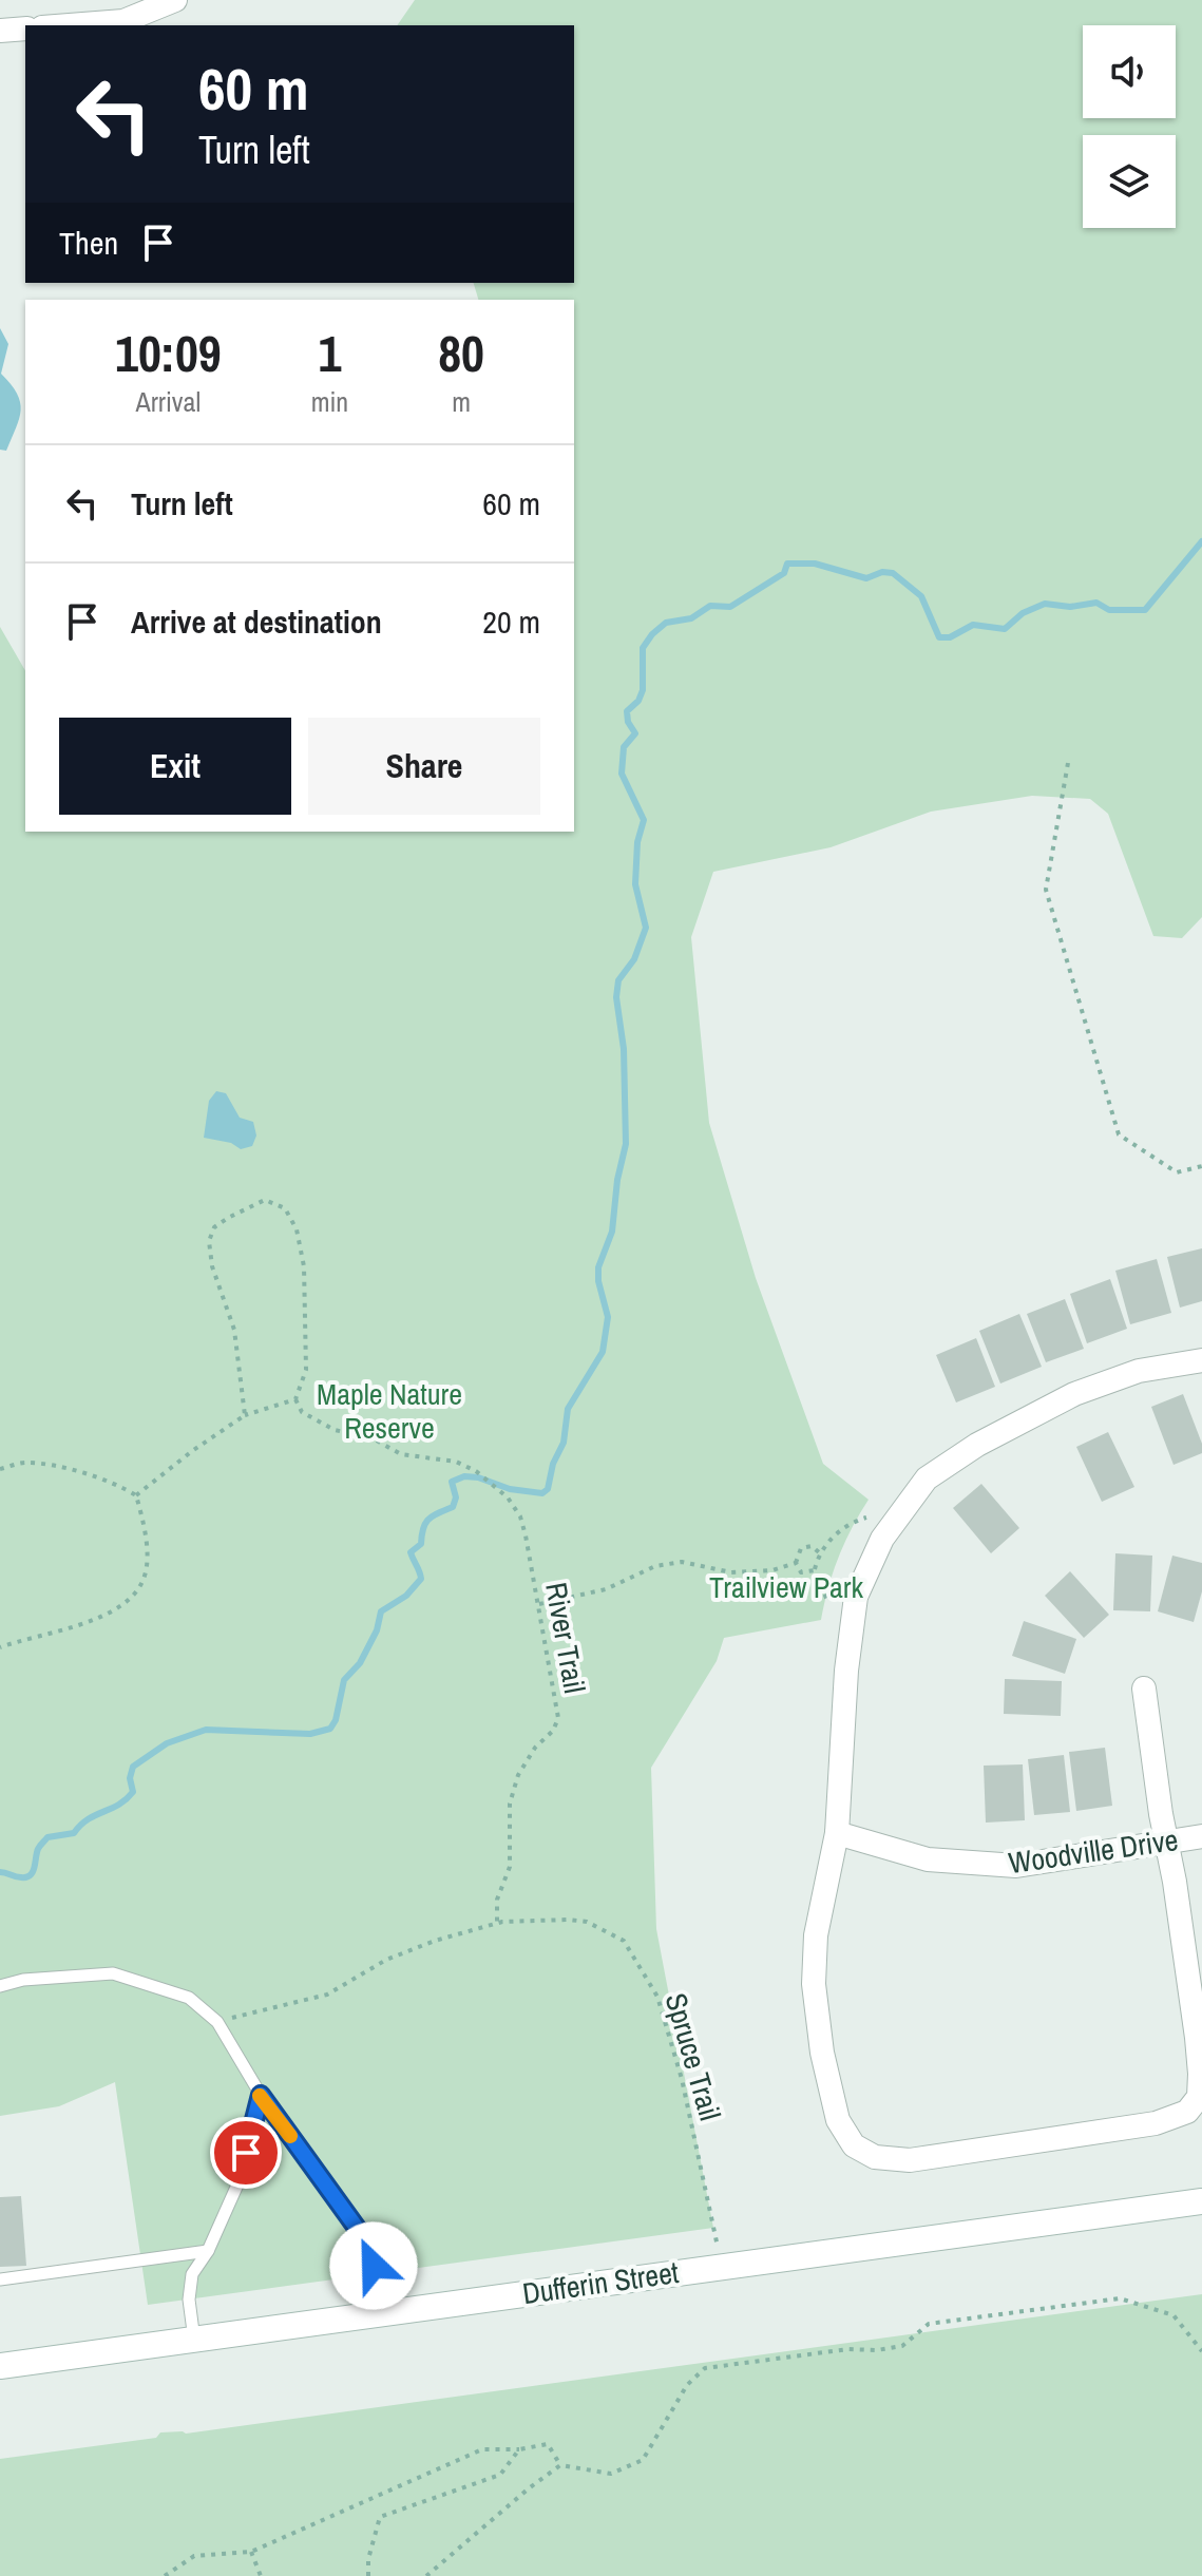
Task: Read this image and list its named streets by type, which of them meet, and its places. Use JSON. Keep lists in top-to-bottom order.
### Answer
{
  "streets": {
    "main road": ["Dufferin Street"],
    "street": ["Woodville Drive"],
    "path": ["River Trail", "Spruce Trail"]
  },
  "crossings": [
    ["River Trail", "Spruce Trail"],
    ["Spruce Trail", "Dufferin Street"]
  ],
  "parks": ["Maple Nature Reserve", "Trailview Park"],
  "page": {
    "turn": ["60 m", "Turn left"],
    "then": "Then",
    "eta": [
      "10:09",
      "Arrival",
      "1",
      "min",
      "80",
      "m"
    ],
    "list": [
      {
        "name": "Turn left",
        "value": "60 m"
      },
      {
        "name": "Arrive at destination",
        "value": "20 m"
      }
    ],
    "buttons": ["Exit", "Share"]
  }
}
